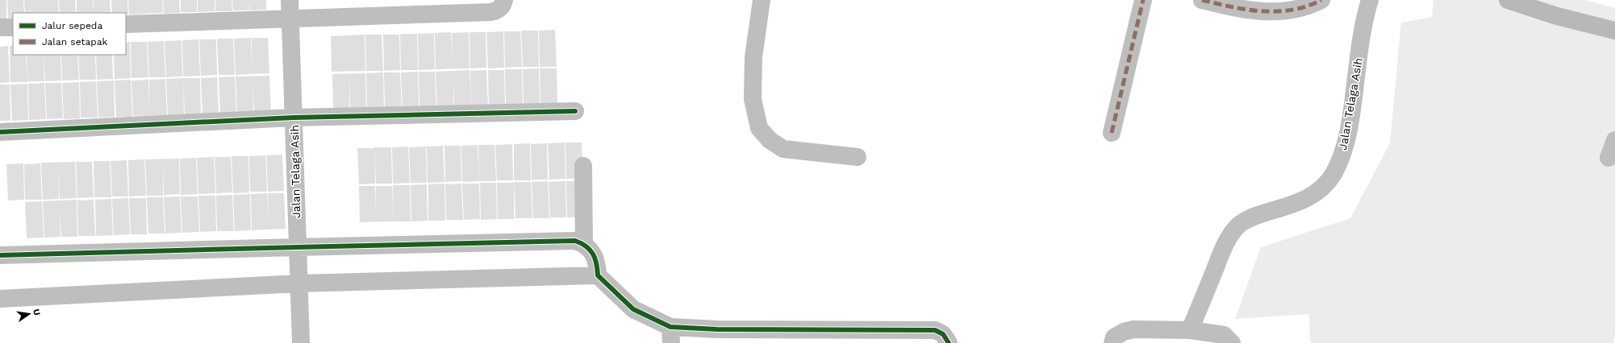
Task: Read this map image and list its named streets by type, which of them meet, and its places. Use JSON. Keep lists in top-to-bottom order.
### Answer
{
  "streets": {
    "street": ["Jalan Telaga Asih"]
  },
  "legend": ["Jalur sepeda", "Jalan setapak"],
  "north": "right"
}
